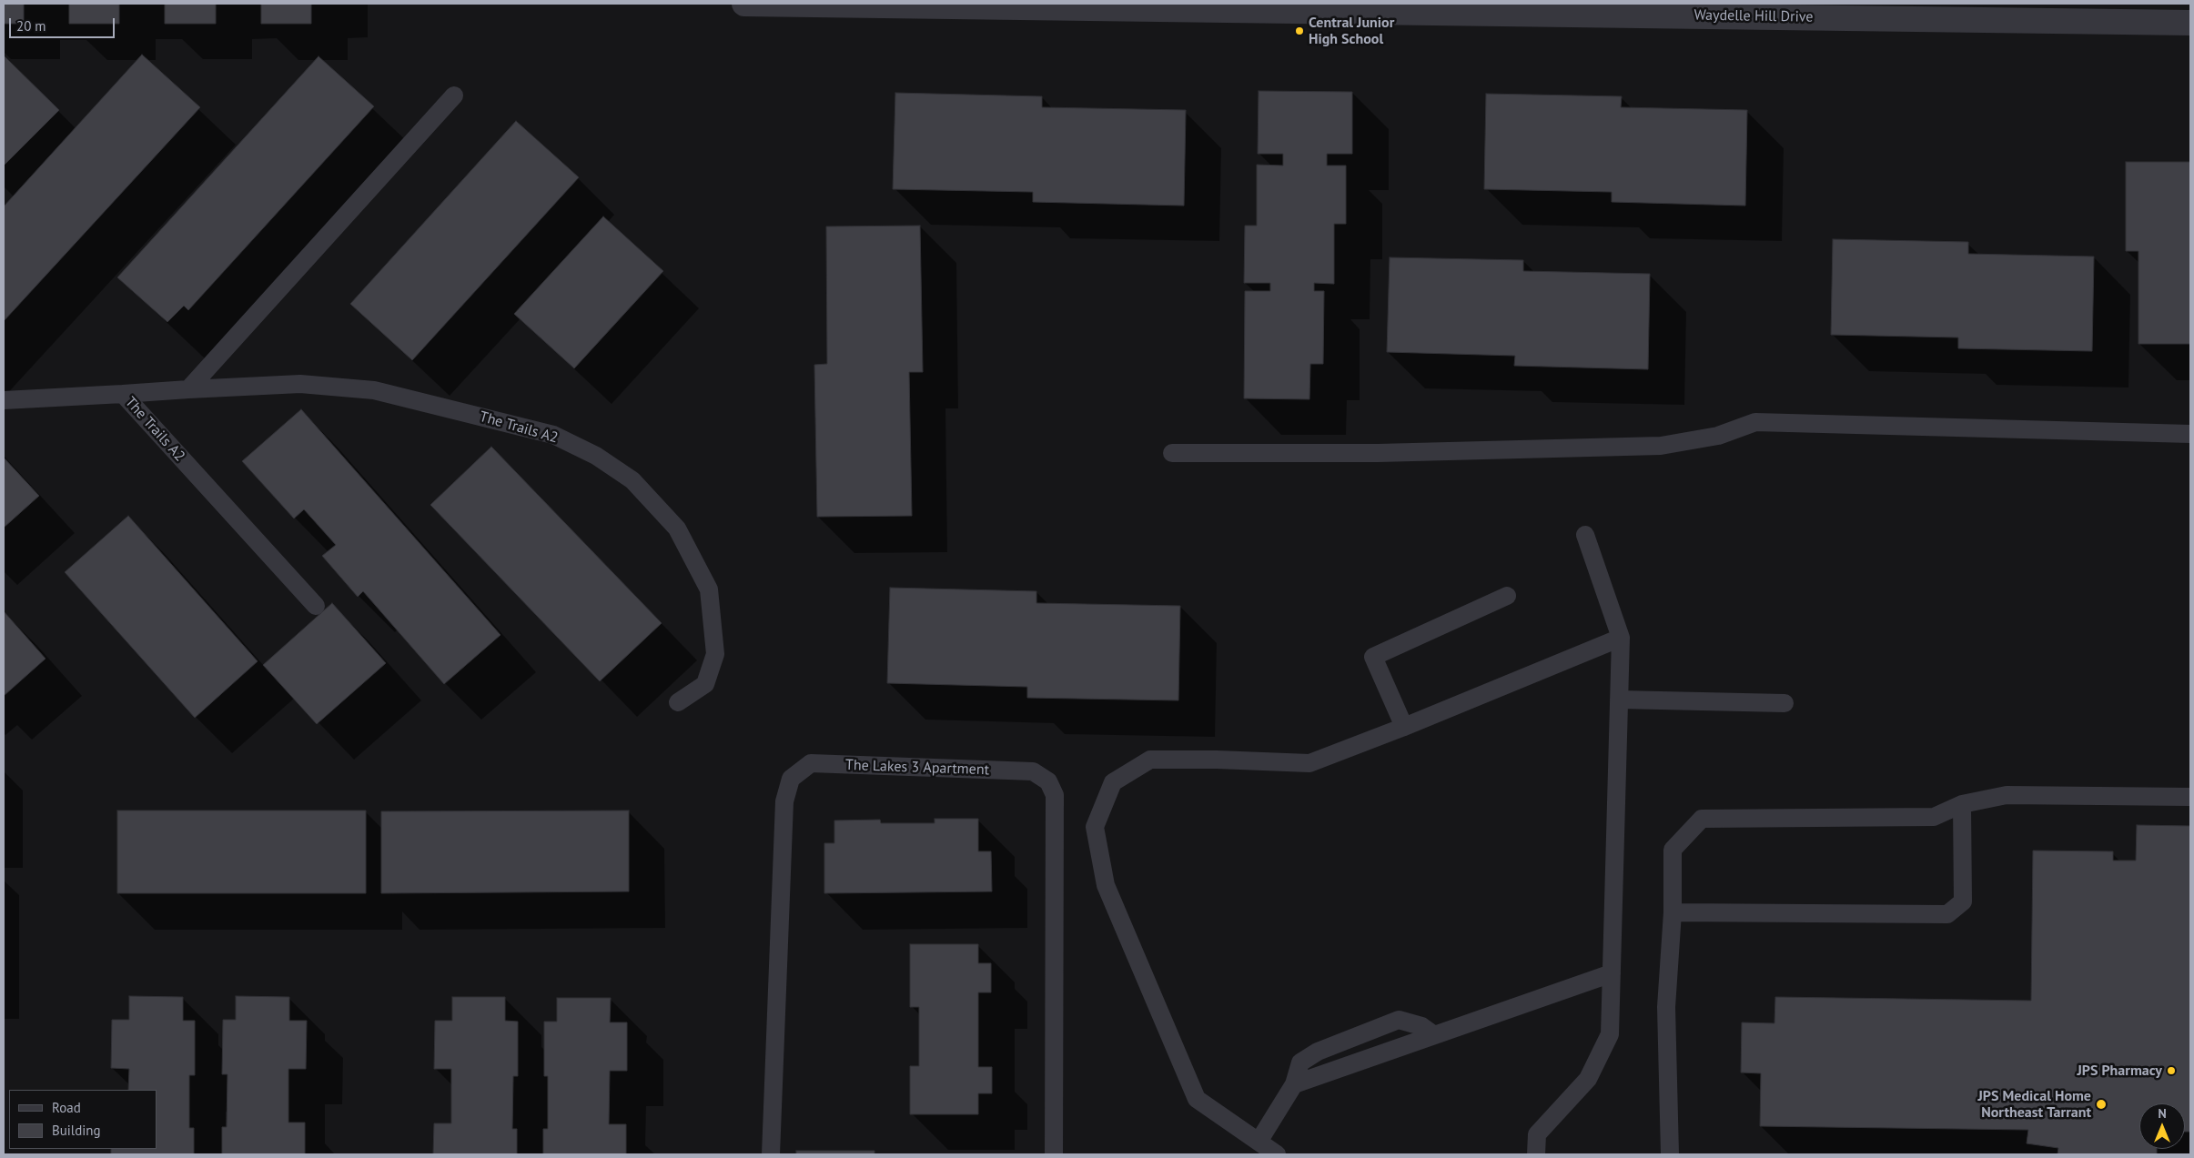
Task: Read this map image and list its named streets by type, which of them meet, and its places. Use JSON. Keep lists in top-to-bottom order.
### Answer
{
  "streets": {
    "street": ["Waydelle Hill Drive"],
    "lane": ["The Trails A2", "The Lakes 3 Apartment"]
  },
  "places": ["Central Junior High School", "JPS Pharmacy", "JPS Medical Home Northeast Tarrant"],
  "legend": ["Road", "Building"],
  "scale_bar": "20 m",
  "north": "top"
}
